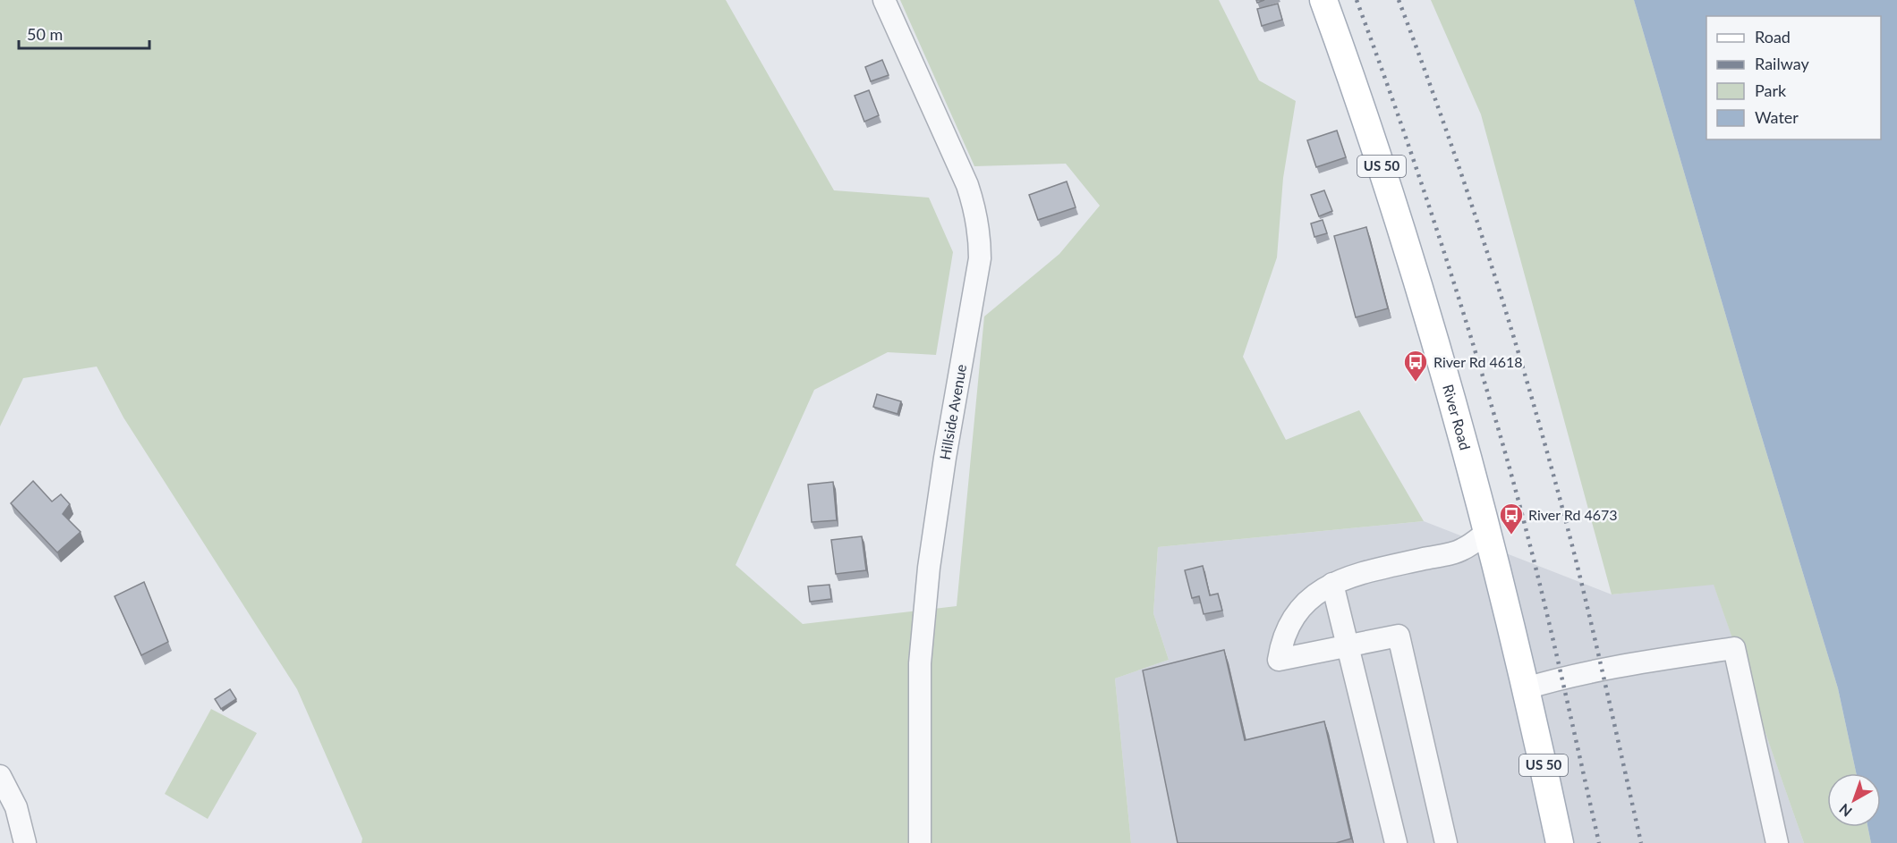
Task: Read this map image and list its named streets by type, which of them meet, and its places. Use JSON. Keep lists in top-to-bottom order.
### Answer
{
  "streets": {
    "main road": ["US 50", "River Road"],
    "street": ["Hillside Avenue"]
  },
  "places": {
    "bus stop": ["River Rd 4618", "River Rd 4673"]
  },
  "legend": [
    "Road",
    "Railway",
    "Park",
    "Water"
  ],
  "scale_bar": "50 m",
  "north": "bottom left"
}
